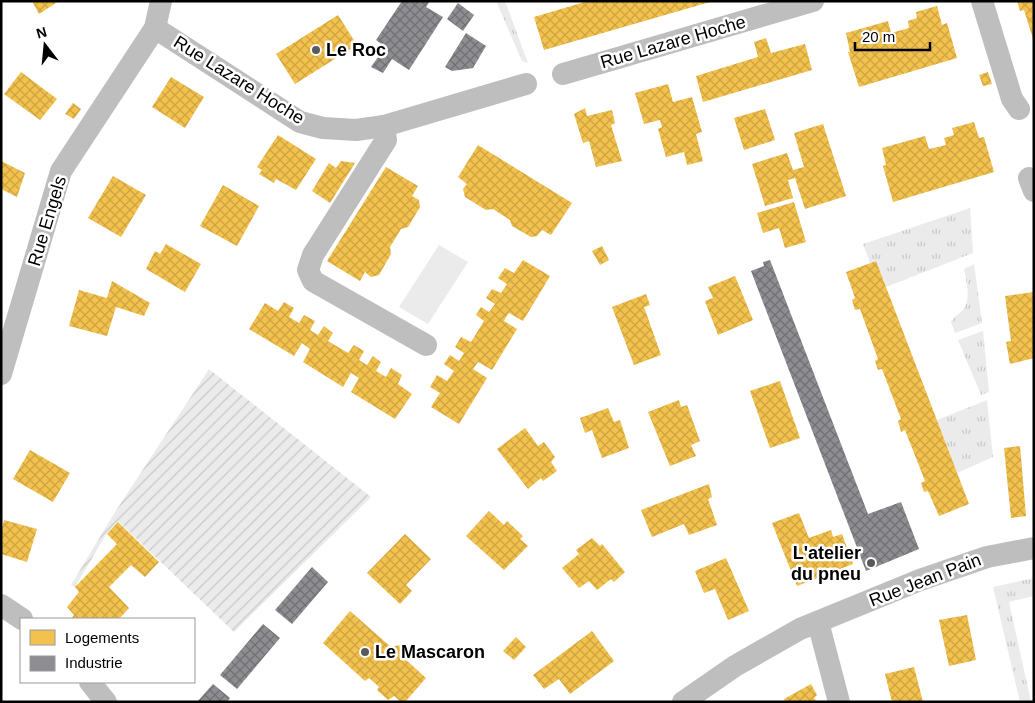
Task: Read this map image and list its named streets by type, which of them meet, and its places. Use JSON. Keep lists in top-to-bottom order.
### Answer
{
  "streets": {
    "street": ["Rue Lazare Hoche", "Rue Engels", "Rue Jean Pain"]
  },
  "crossings": [
    ["Rue Lazare Hoche", "Rue Engels"]
  ],
  "places": ["Le Roc", "L'atelier du pneu", "Le Mascaron"],
  "legend": ["Logements", "Industrie"],
  "scale_bar": "20 m",
  "north": "top"
}
